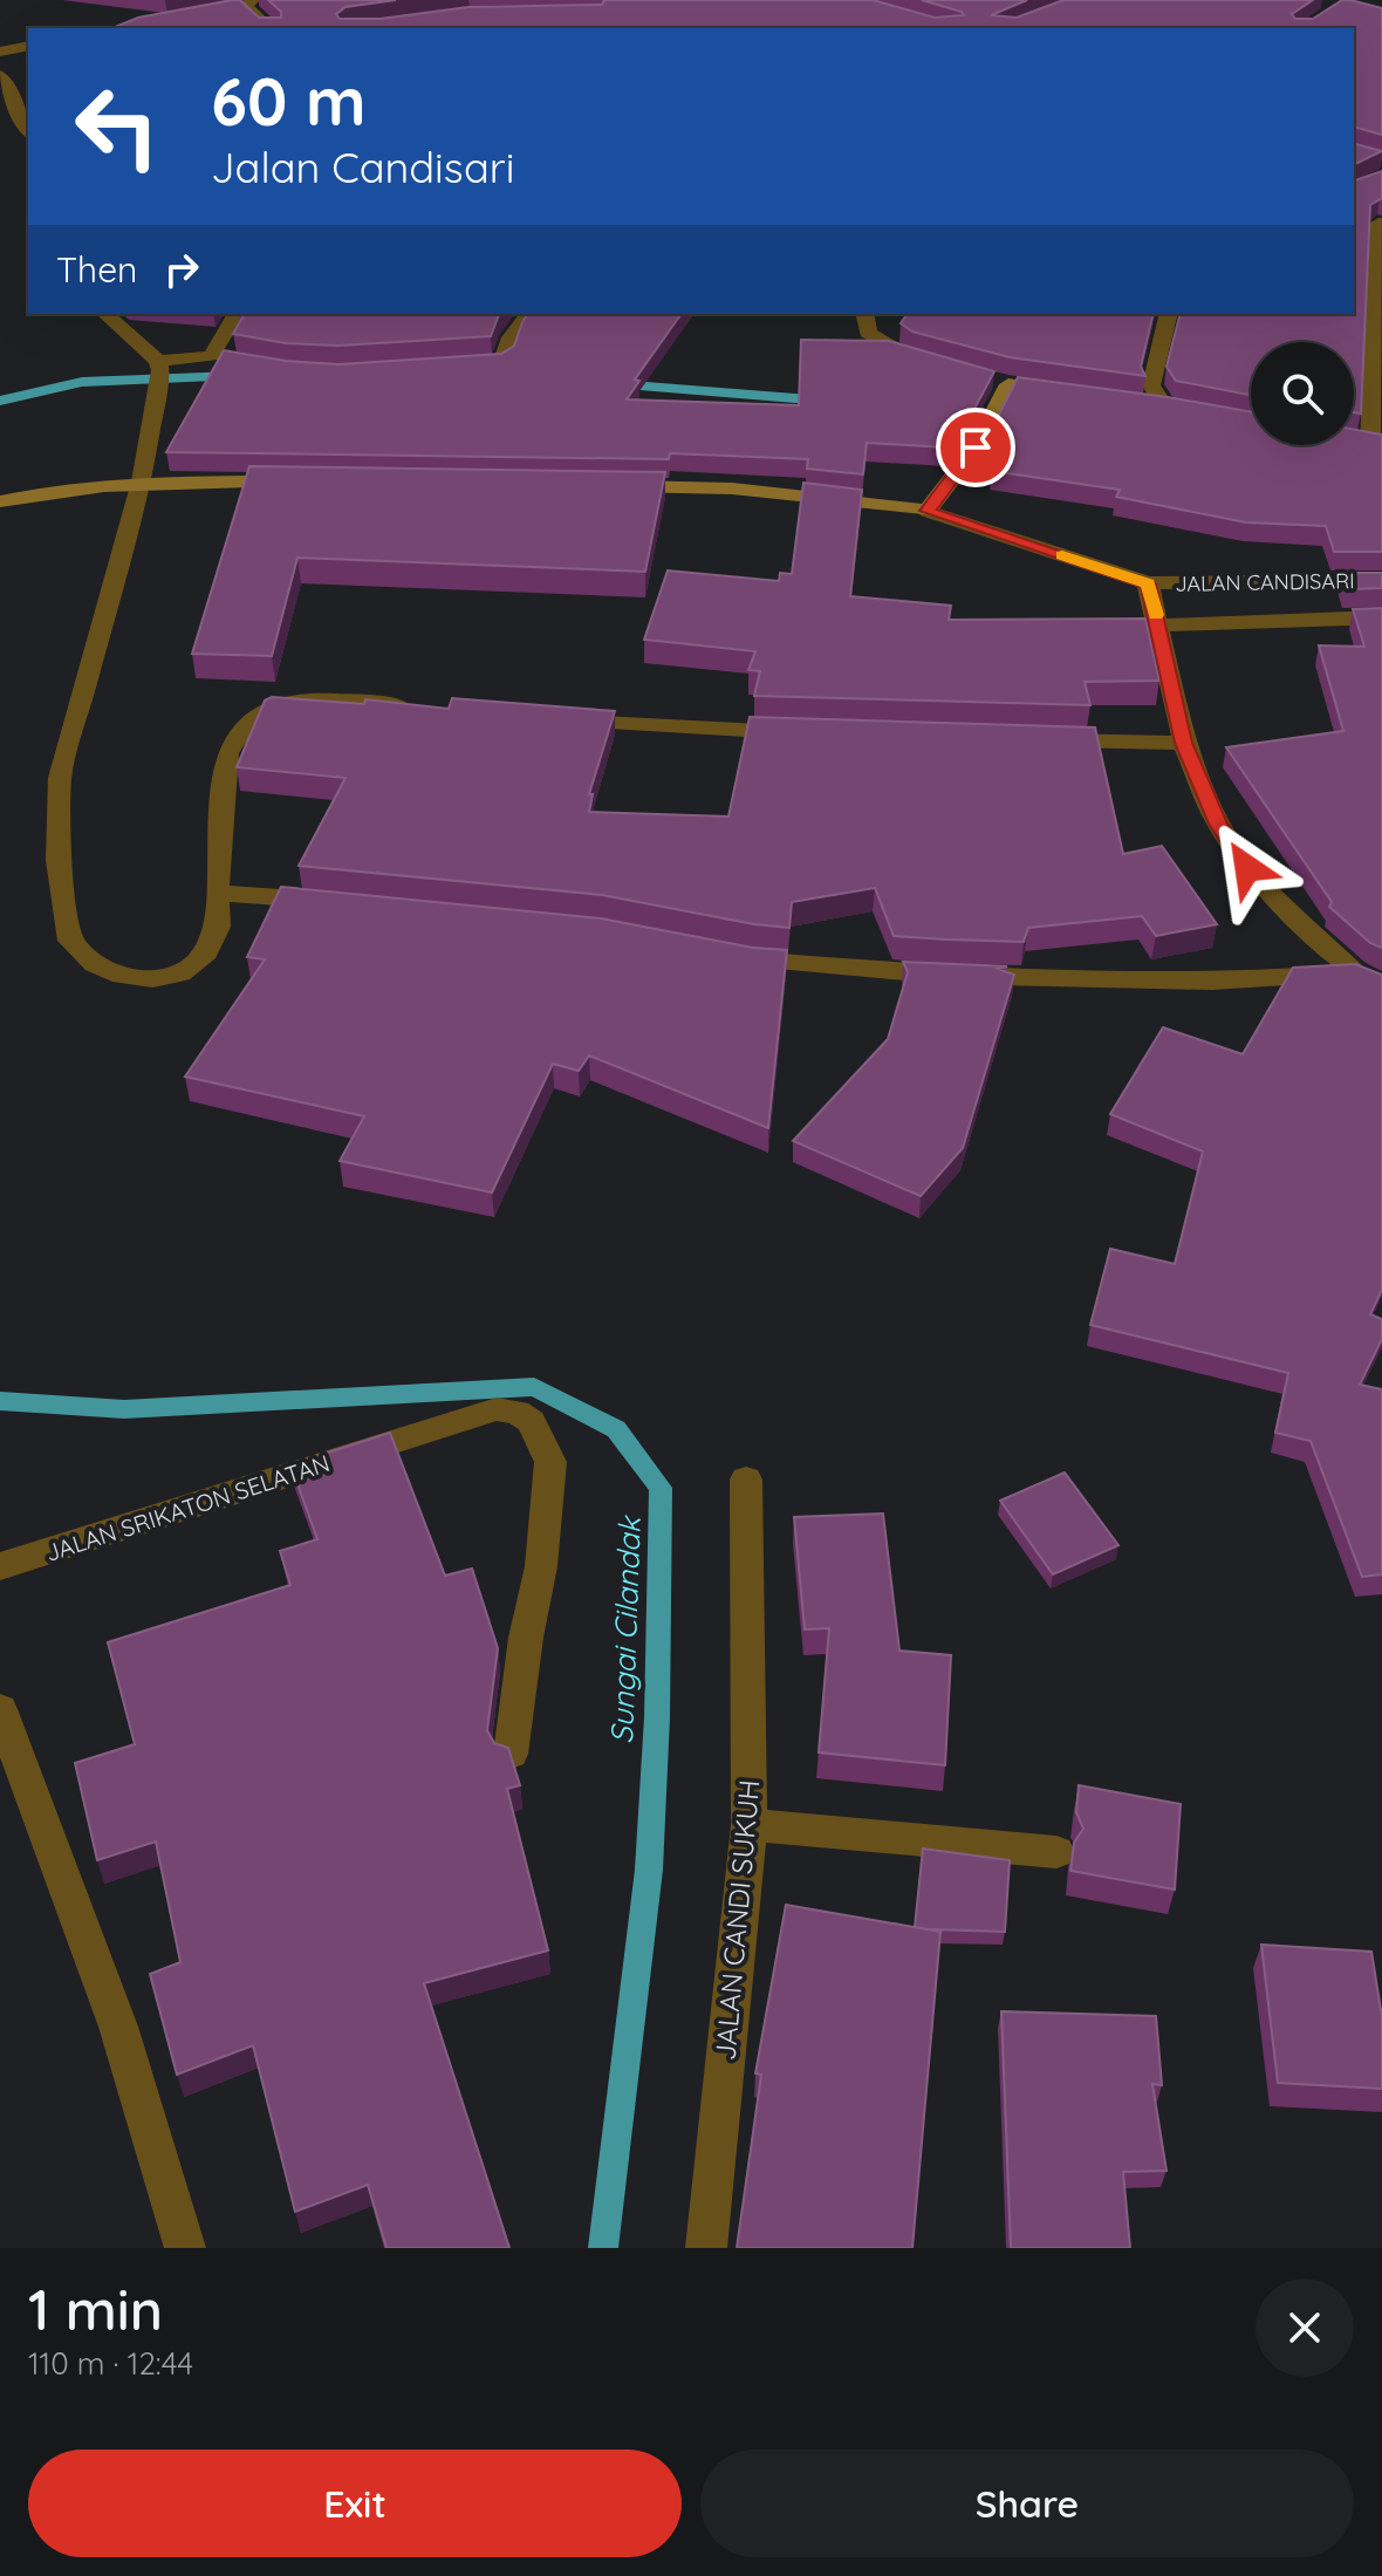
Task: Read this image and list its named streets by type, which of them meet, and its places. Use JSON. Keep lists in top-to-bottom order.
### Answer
{
  "streets": {
    "street": ["JALAN CANDISARI", "JALAN SRIKATON SELATAN", "JALAN CANDI SUKUH"]
  },
  "water": ["Sungai Cilandak"],
  "page": {
    "turn": ["60 m", "Jalan Candisari"],
    "then": "Then",
    "heading": ["1 min", "110 m · 12:44"],
    "buttons": ["Exit", "Share"]
  }
}
